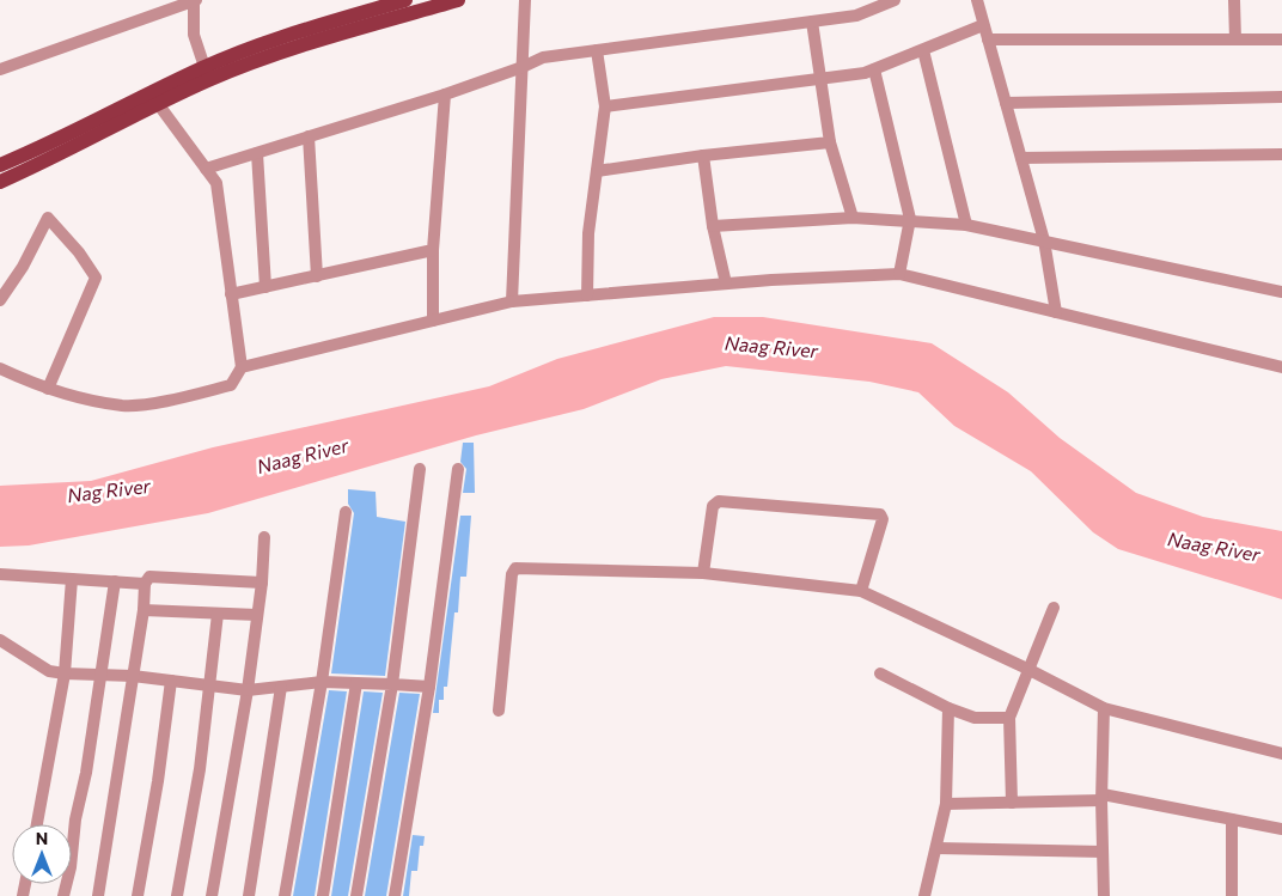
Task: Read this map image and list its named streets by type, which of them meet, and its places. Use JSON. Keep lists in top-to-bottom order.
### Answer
{
  "water": ["Naag River", "Nag River"],
  "north": "top"
}
